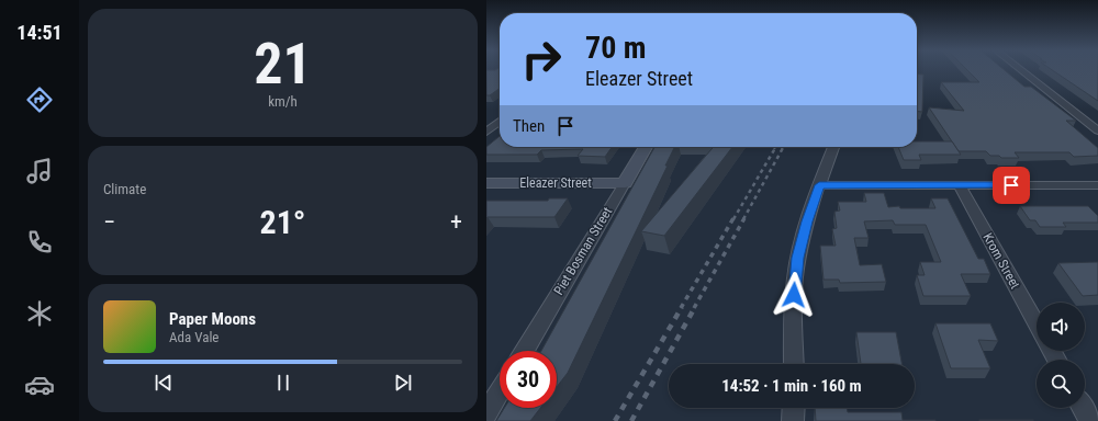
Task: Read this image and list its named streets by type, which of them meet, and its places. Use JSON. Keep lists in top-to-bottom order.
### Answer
{
  "streets": {
    "street": ["Eleazer Street", "Piet Bosman Street", "Krom Street"]
  },
  "crossings": [
    ["Eleazer Street", "Piet Bosman Street"]
  ],
  "page": {
    "tabs": "14:51",
    "tile": [
      ["21", "km/h"],
      "Climate"
    ],
    "turn": ["70 m", "Eleazer Street"],
    "then": "Then",
    "heat": ["−", "21°", "+"],
    "song": ["Paper Moons", "Ada Vale"],
    "limit": "30",
    "trip": "14:52 · 1 min · 160 m"
  }
}
